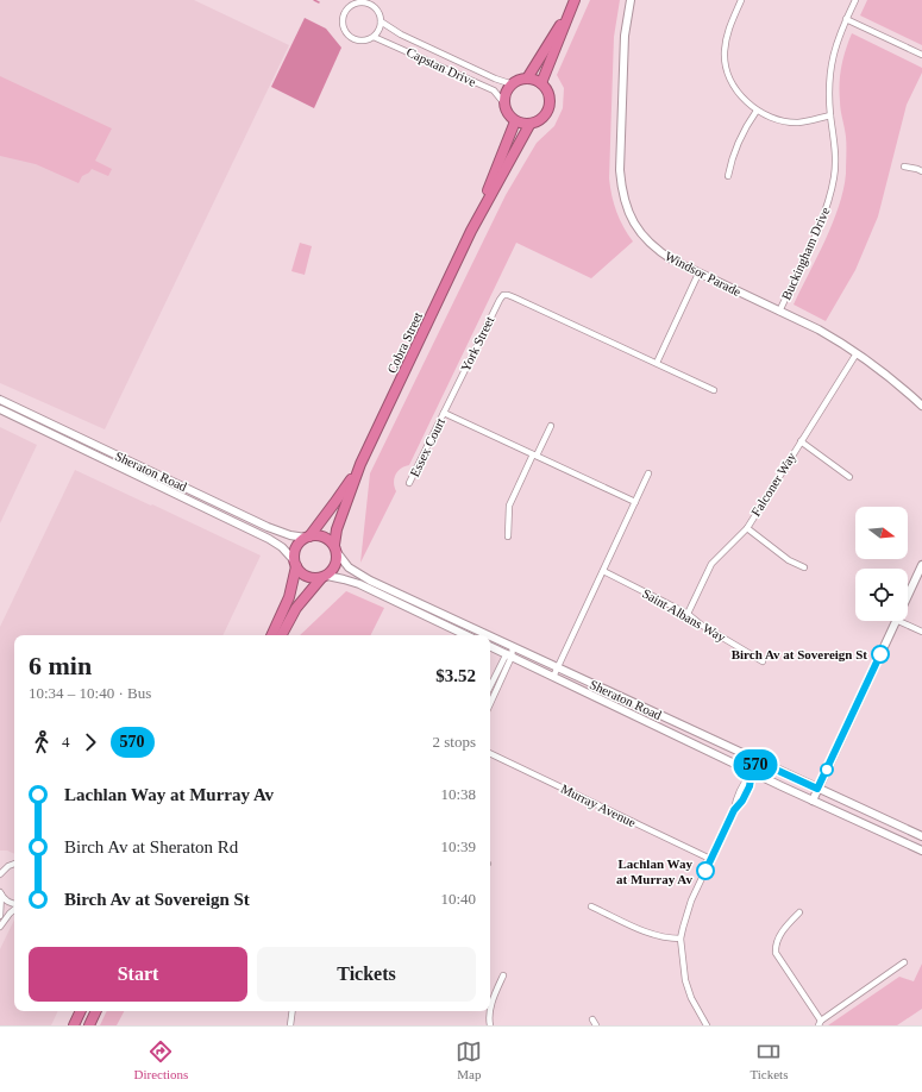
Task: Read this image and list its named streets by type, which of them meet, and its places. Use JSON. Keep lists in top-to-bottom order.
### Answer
{
  "streets": {
    "highway": ["Cobra Street"],
    "street": [
      "Capstan Drive",
      "Buckingham Drive",
      "Windsor Parade",
      "York Street",
      "Essex Court",
      "Sheraton Road",
      "Falconer Way",
      "Saint Albans Way",
      "Murray Avenue"
    ]
  },
  "crossings": [
    ["Capstan Drive", "Cobra Street"],
    ["Buckingham Drive", "Windsor Parade"],
    ["Windsor Parade", "Falconer Way"],
    ["Cobra Street", "Sheraton Road"],
    ["York Street", "Essex Court"],
    ["Falconer Way", "Saint Albans Way"]
  ],
  "places": ["Birch Av at Sovereign St", "Lachlan Way at Murray Av"],
  "lines": ["bus line 570"],
  "north": "right",
  "page": {
    "on_map": "570",
    "heading": ["6 min", "10:34 – 10:40 · Bus", "$3.52"],
    "legs": ["4", "570", "2 stops"],
    "list": [
      {
        "name": "Lachlan Way at Murray Av",
        "value": "10:38"
      },
      {
        "name": "Birch Av at Sheraton Rd",
        "value": "10:39"
      },
      {
        "name": "Birch Av at Sovereign St",
        "value": "10:40"
      }
    ],
    "buttons": ["Start", "Tickets"],
    "tabs": ["Directions", "Map", "Tickets"]
  }
}
